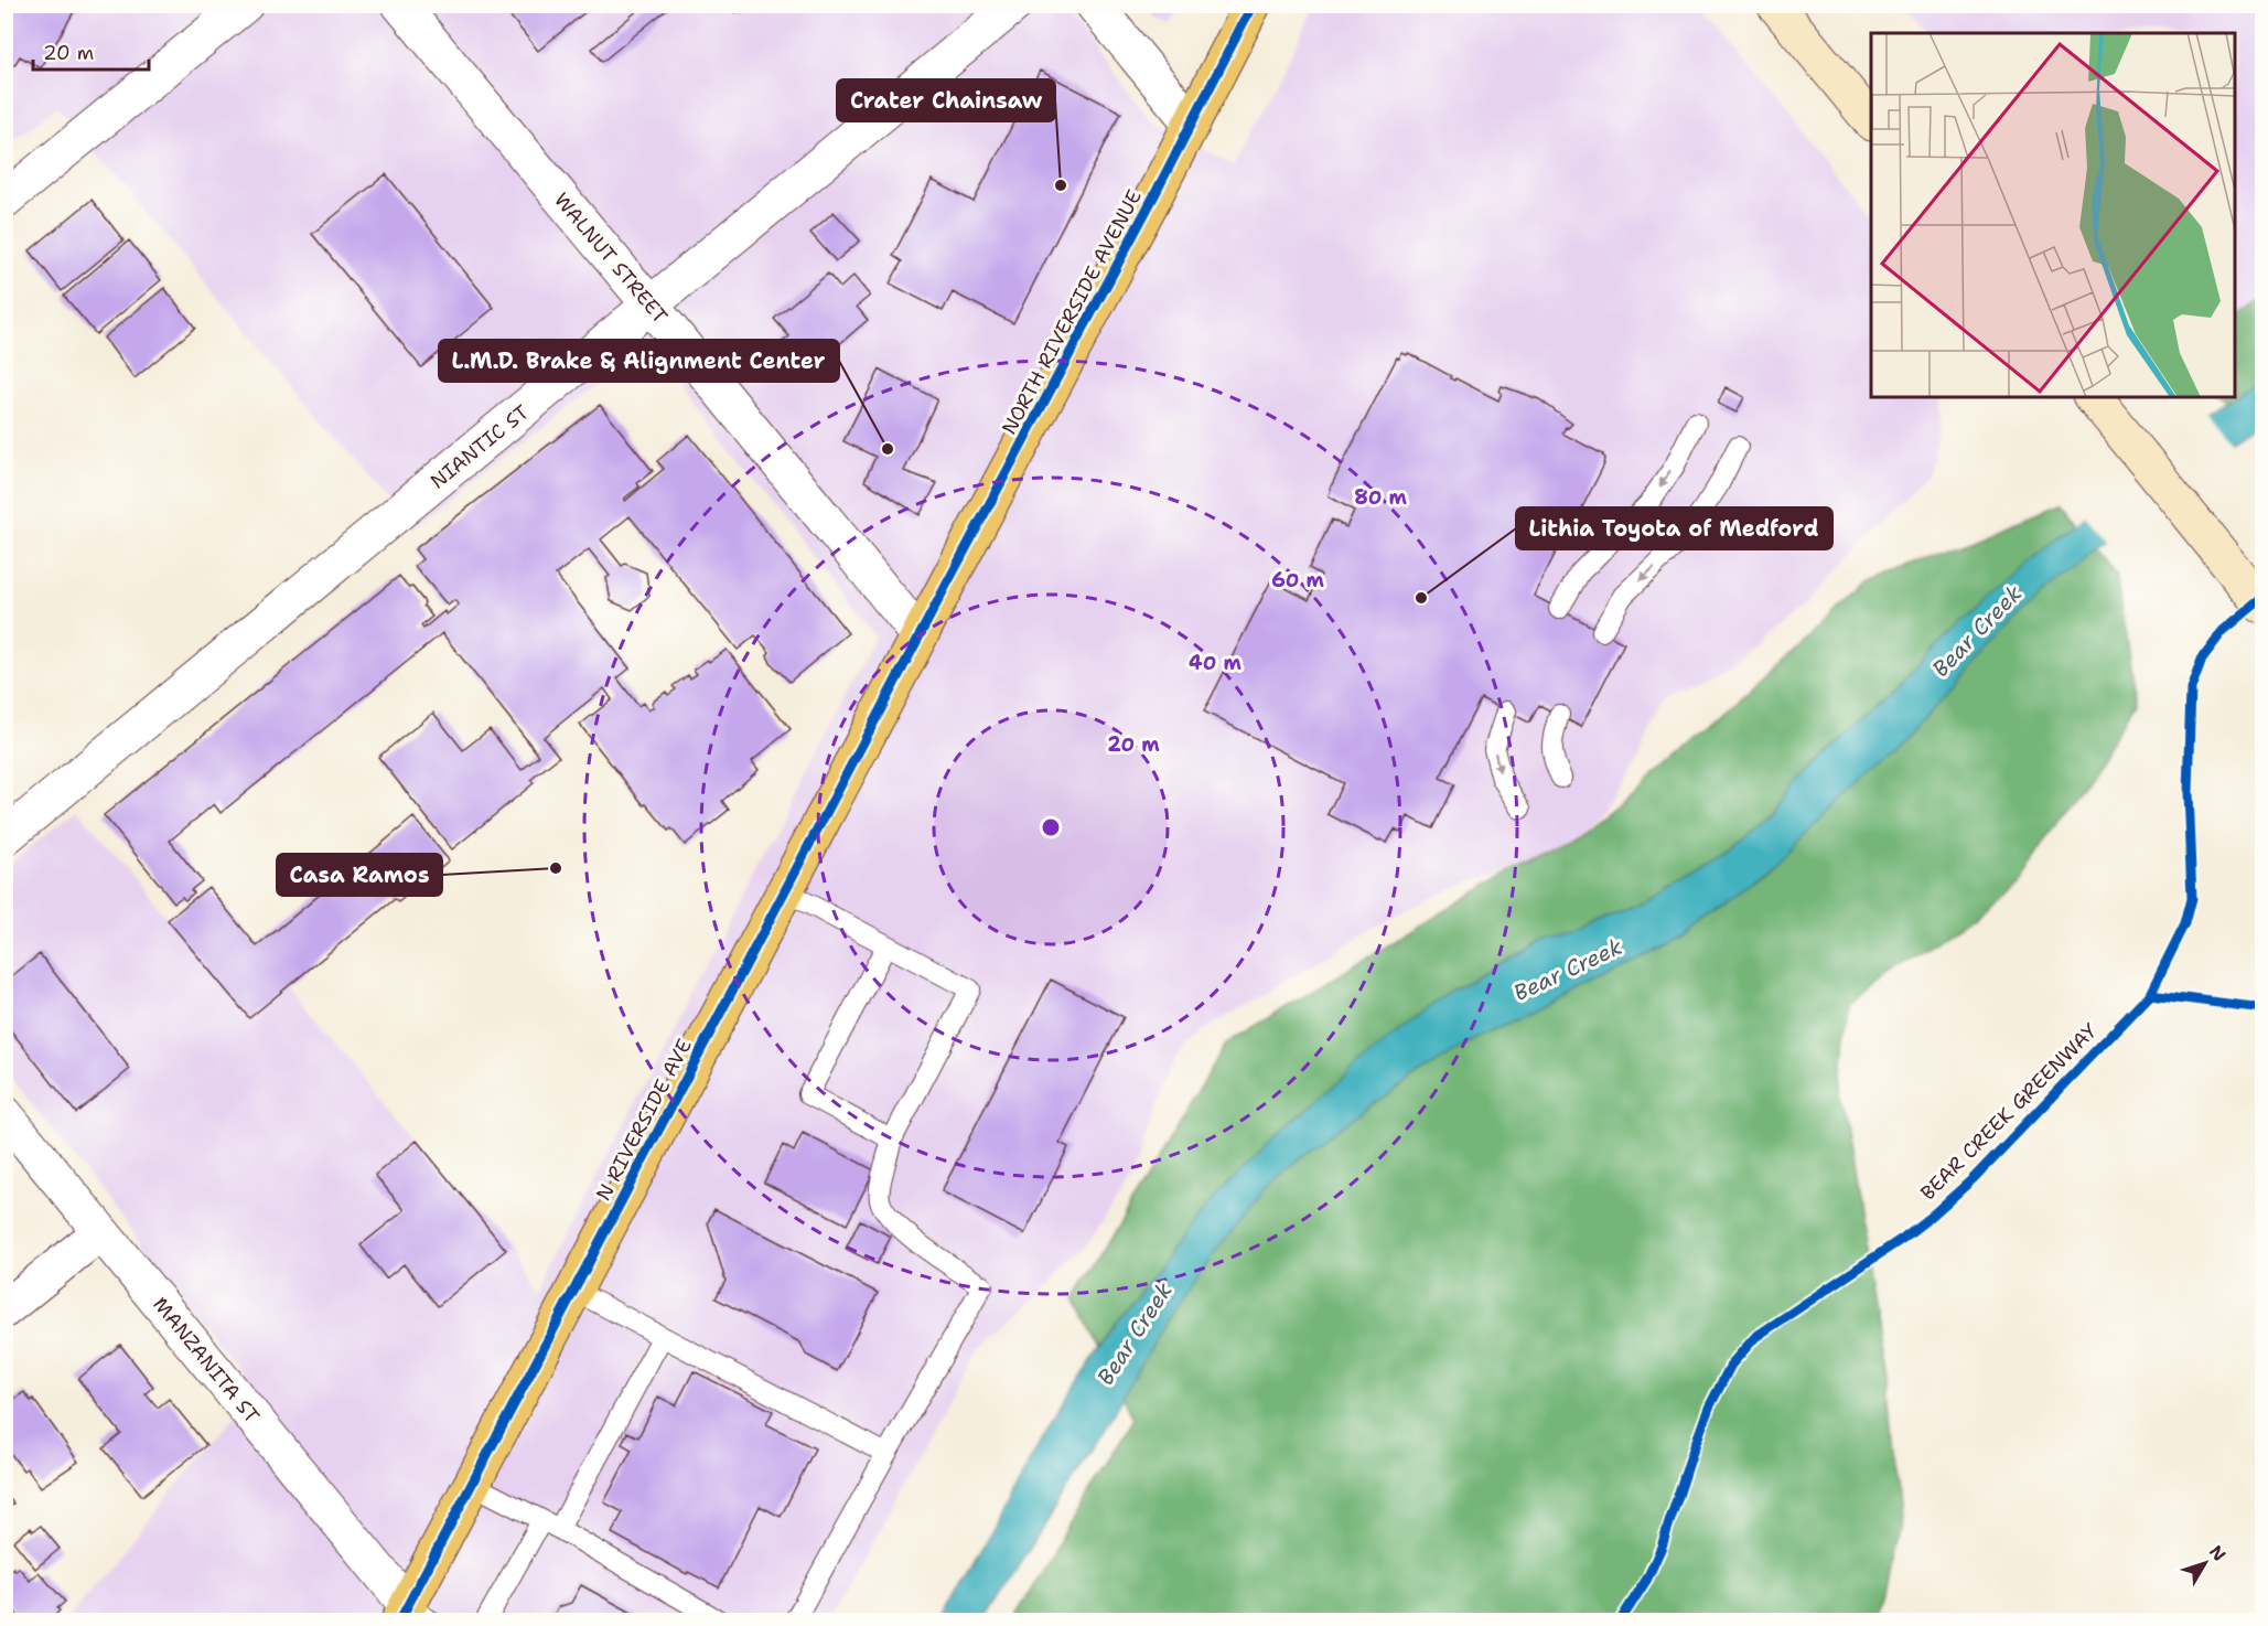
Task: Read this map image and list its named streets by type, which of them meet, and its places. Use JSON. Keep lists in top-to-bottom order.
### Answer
{
  "streets": {
    "main road": ["NORTH RIVERSIDE AVENUE", "N RIVERSIDE AVE"],
    "street": ["WALNUT STREET", "NIANTIC ST", "MANZANITA ST"],
    "cycle path": ["BEAR CREEK GREENWAY"]
  },
  "crossings": [
    ["WALNUT STREET", "NORTH RIVERSIDE AVENUE"],
    ["WALNUT STREET", "NIANTIC ST"],
    ["WALNUT STREET", "N RIVERSIDE AVE"],
    ["NORTH RIVERSIDE AVENUE", "N RIVERSIDE AVE"],
    ["N RIVERSIDE AVE", "MANZANITA ST"]
  ],
  "water": ["Bear Creek"],
  "places": [
    "Crater Chainsaw",
    "L.M.D. Brake & Alignment Center",
    "Lithia Toyota of Medford",
    "Casa Ramos"
  ],
  "scale_bar": "20 m",
  "north": "top right",
  "rings": [
    "80 m",
    "60 m",
    "40 m",
    "20 m"
  ]
}
